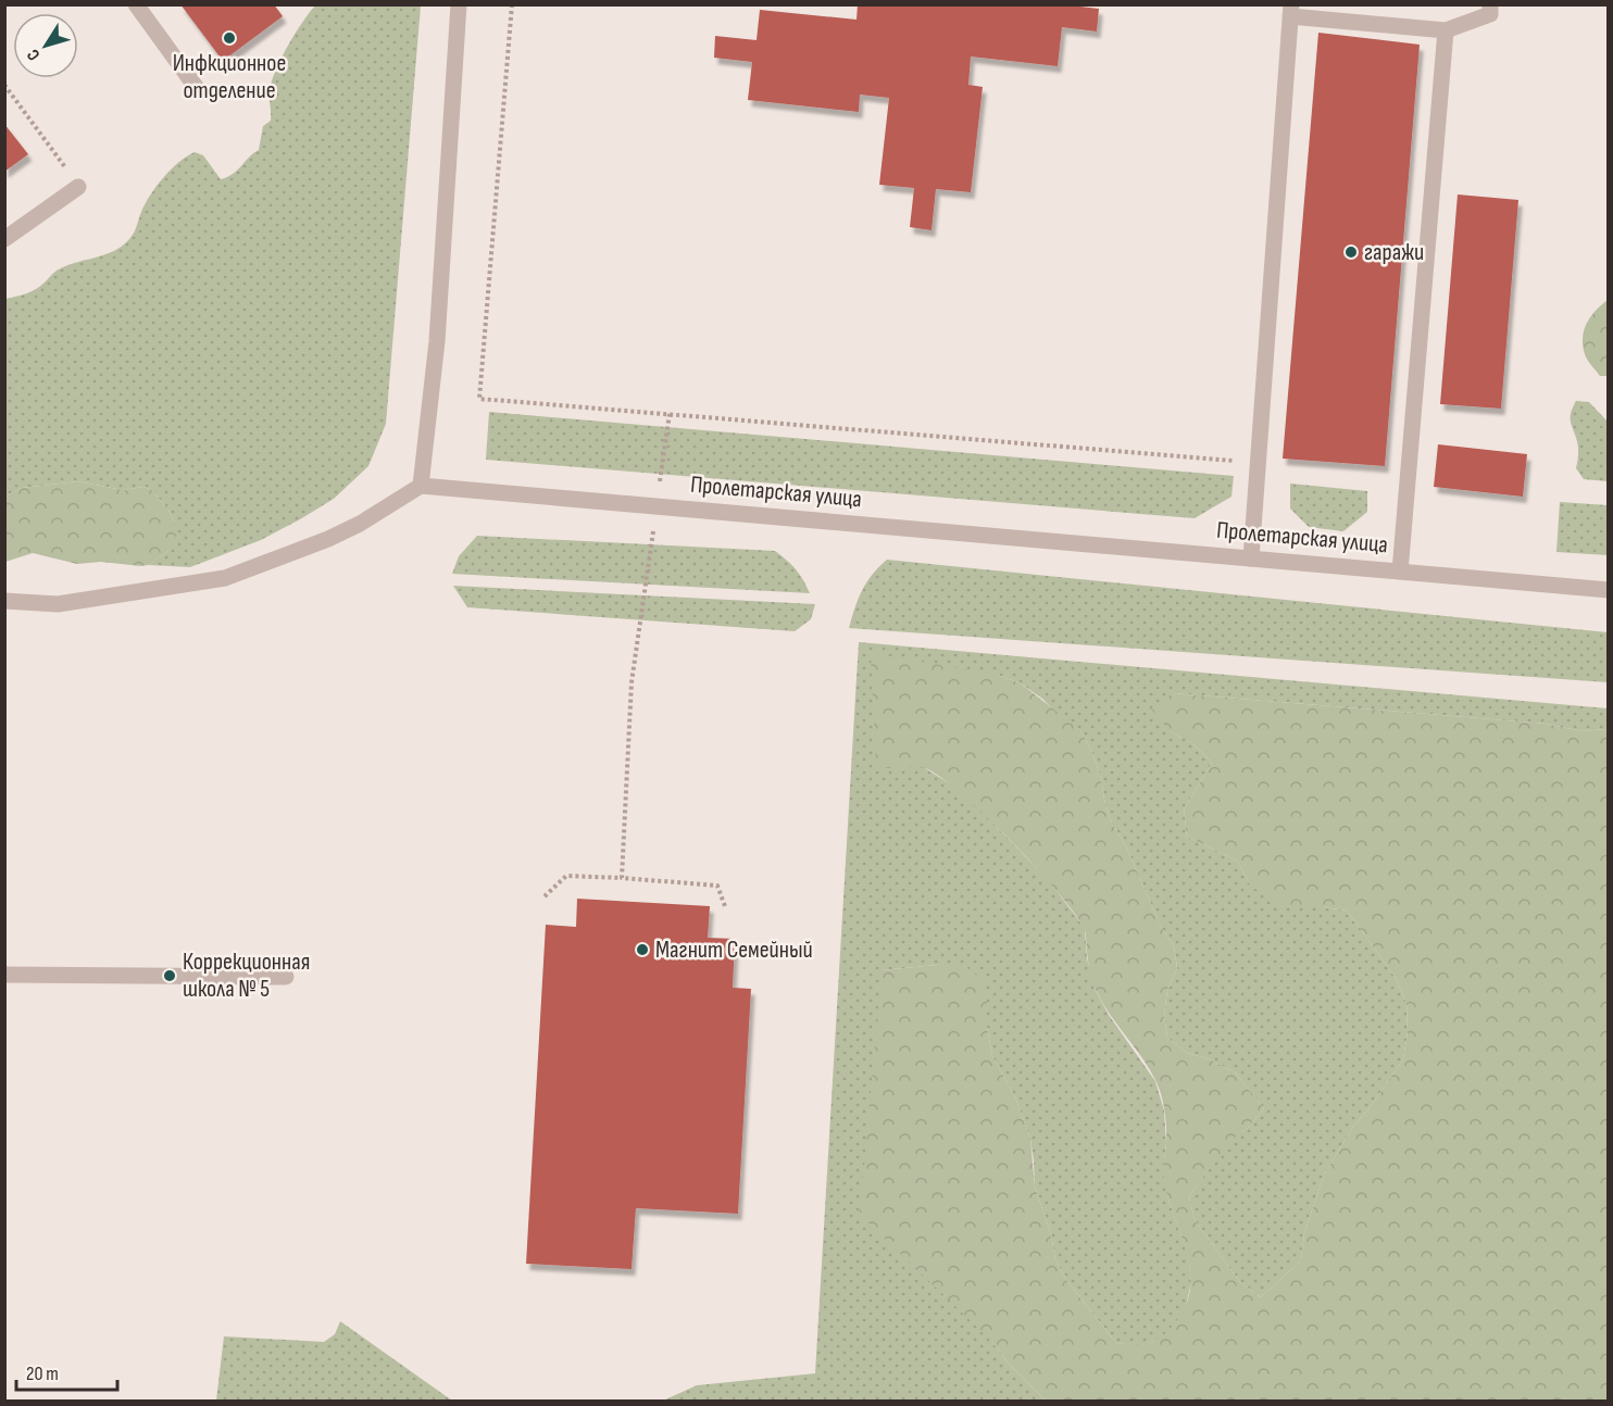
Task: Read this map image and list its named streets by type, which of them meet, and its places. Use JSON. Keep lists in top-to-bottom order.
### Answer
{
  "streets": {
    "street": ["Пролетарская улица"]
  },
  "places": [
    "Инфкционное отделение",
    "гаражи",
    "Магнит Семейный",
    "Коррекционная школа № 5"
  ],
  "scale_bar": "20 m",
  "north": "bottom left"
}
